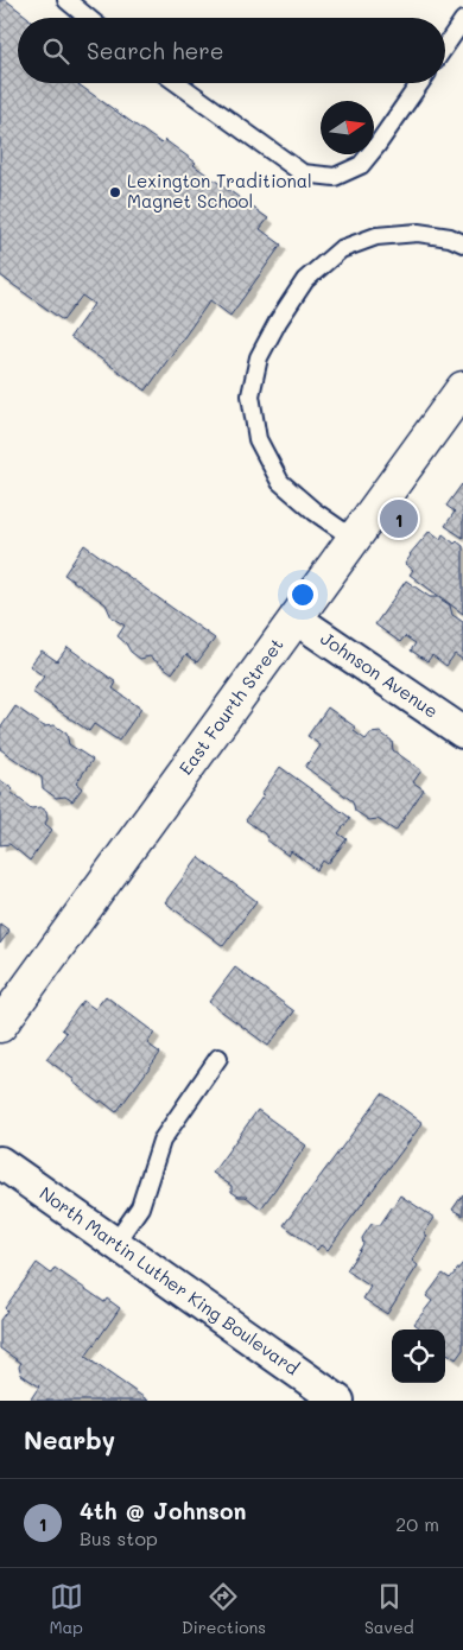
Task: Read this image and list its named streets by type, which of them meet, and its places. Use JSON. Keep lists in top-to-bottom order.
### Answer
{
  "streets": {
    "street": ["Johnson Avenue", "East Fourth Street", "North Martin Luther King Boulevard"]
  },
  "crossings": [
    ["Johnson Avenue", "East Fourth Street"]
  ],
  "places": ["Lexington Traditional Magnet School"],
  "north": "right",
  "page": {
    "search": "Search here",
    "pins": "1",
    "heading": "Nearby",
    "list": [
      {
        "mark": "1",
        "name": "4th @ Johnson",
        "note": "Bus stop",
        "value": "20 m"
      }
    ],
    "nav": ["Map", "Directions", "Saved"]
  }
}
